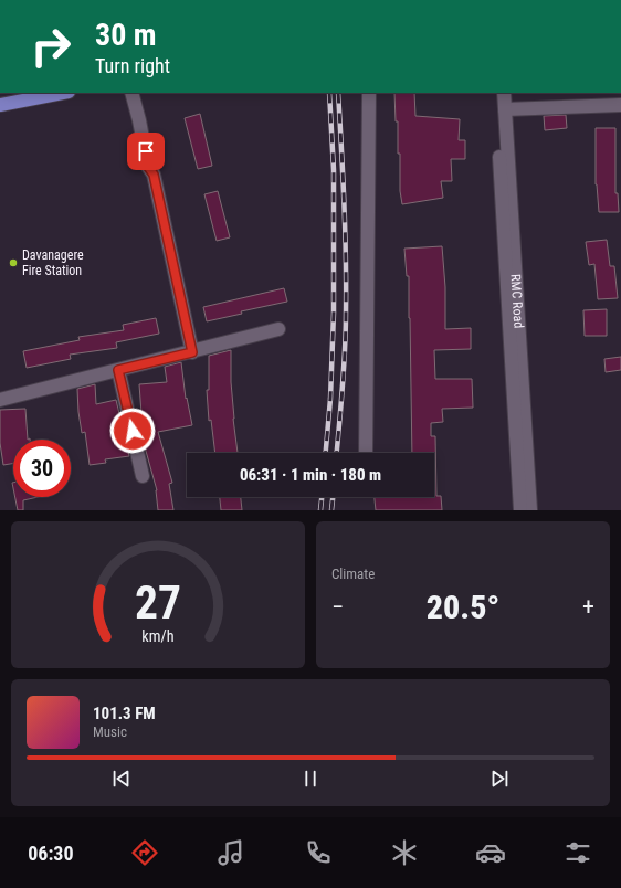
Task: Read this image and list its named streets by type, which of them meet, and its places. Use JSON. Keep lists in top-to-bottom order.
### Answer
{
  "streets": {
    "street": ["RMC Road"]
  },
  "places": ["Davanagere Fire Station"],
  "page": {
    "turn": ["30 m", "Turn right"],
    "limit": "30",
    "trip": "06:31 · 1 min · 180 m",
    "tile": "Climate",
    "heat": ["−", "20.5°", "+"],
    "song": ["101.3 FM", "Music"],
    "tabs": "06:30",
    "gauge": ["27", "km/h"]
  }
}
